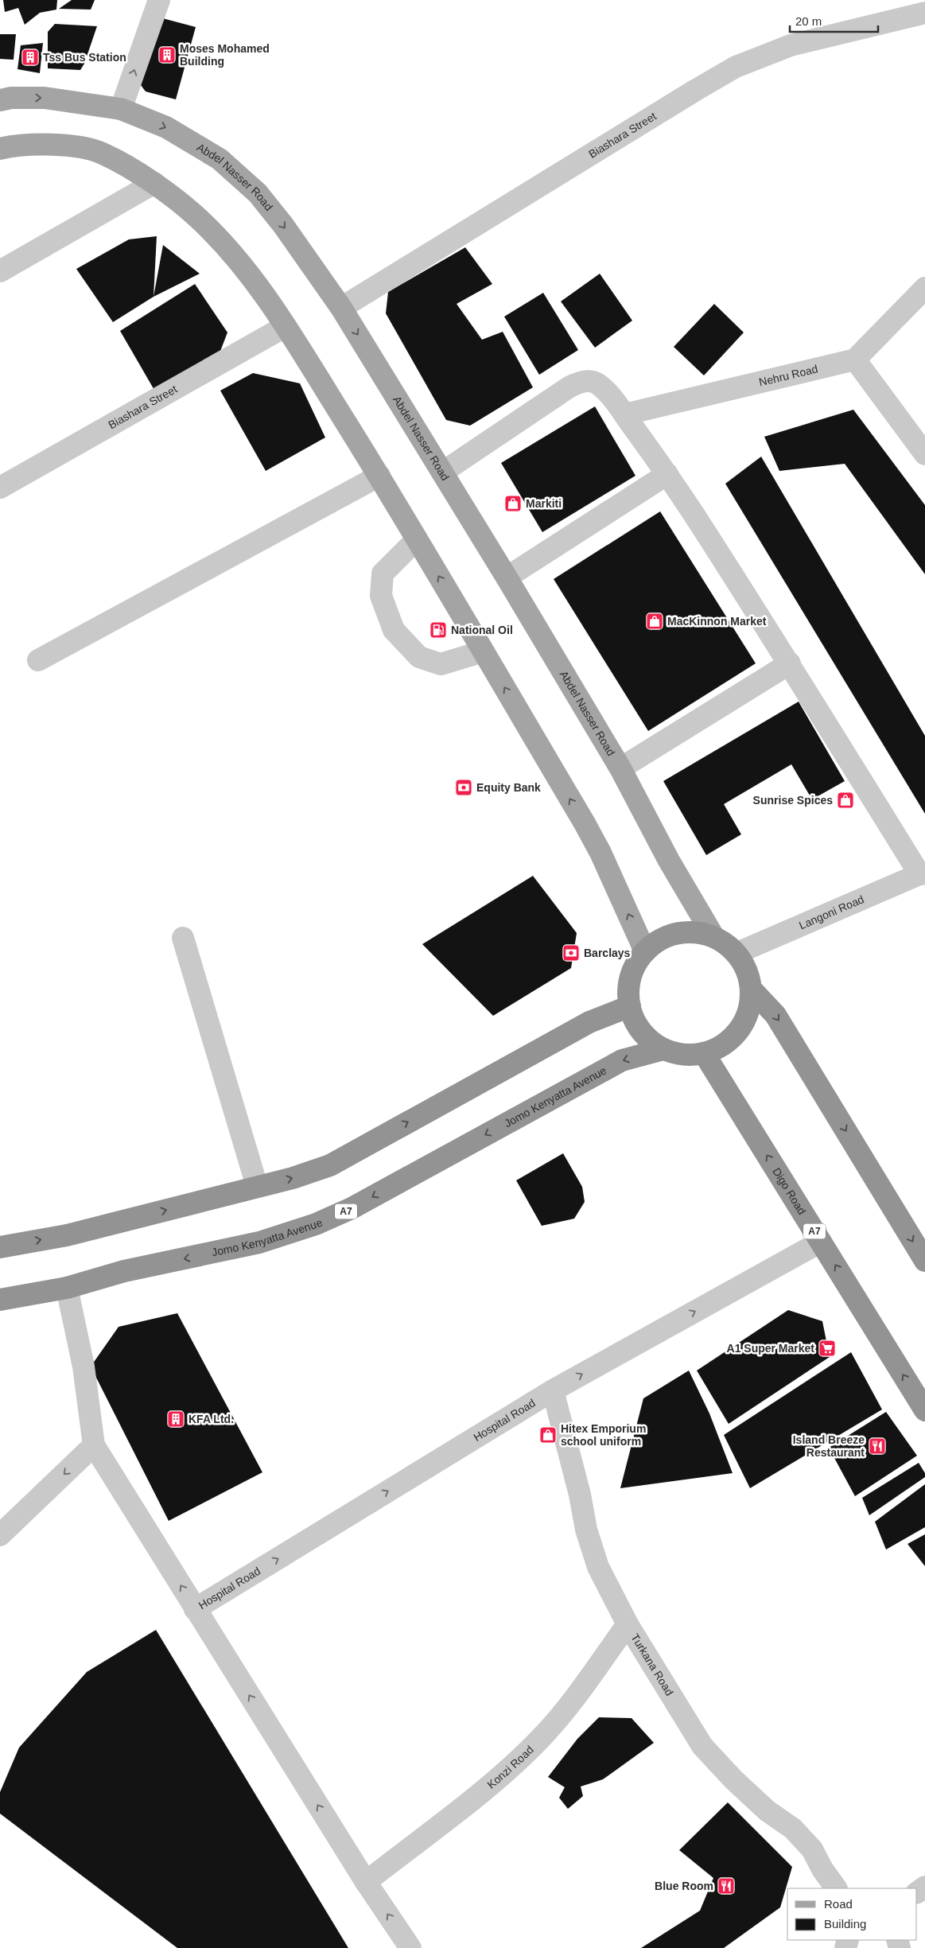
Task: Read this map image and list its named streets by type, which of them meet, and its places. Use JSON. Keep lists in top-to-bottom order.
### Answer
{
  "streets": {
    "highway": ["Jomo Kenyatta Avenue", "Digo Road", "A7"],
    "main road": ["Abdel Nasser Road"],
    "street": [
      "Biashara Street",
      "Nehru Road",
      "Langoni Road",
      "Hospital Road",
      "Turkana Road",
      "Konzi Road"
    ]
  },
  "crossings": [
    ["Biashara Street", "Abdel Nasser Road"],
    ["Abdel Nasser Road", "Langoni Road"],
    ["Abdel Nasser Road", "Jomo Kenyatta Avenue"],
    ["Abdel Nasser Road", "Digo Road"],
    ["Langoni Road", "Jomo Kenyatta Avenue"],
    ["Langoni Road", "Digo Road"],
    ["Jomo Kenyatta Avenue", "Digo Road"],
    ["Digo Road", "Hospital Road"],
    ["Hospital Road", "Turkana Road"],
    ["Turkana Road", "Konzi Road"]
  ],
  "one_way": ["Hospital Road"],
  "places": {
    "building": ["Moses Mohamed Building", "Tss Bus Station", "KFA Ltd."],
    "shop": [
      "Markiti",
      "MacKinnon Market",
      "Sunrise Spices",
      "Hitex Emporium school uniform"
    ],
    "fuel station": ["National Oil"],
    "bank": ["Equity Bank", "Barclays"],
    "supermarket": ["A1 Super Market"],
    "restaurant": ["Island Breeze Restaurant", "Blue Room"]
  },
  "legend": ["Road", "Building"],
  "scale_bar": "20 m"
}
